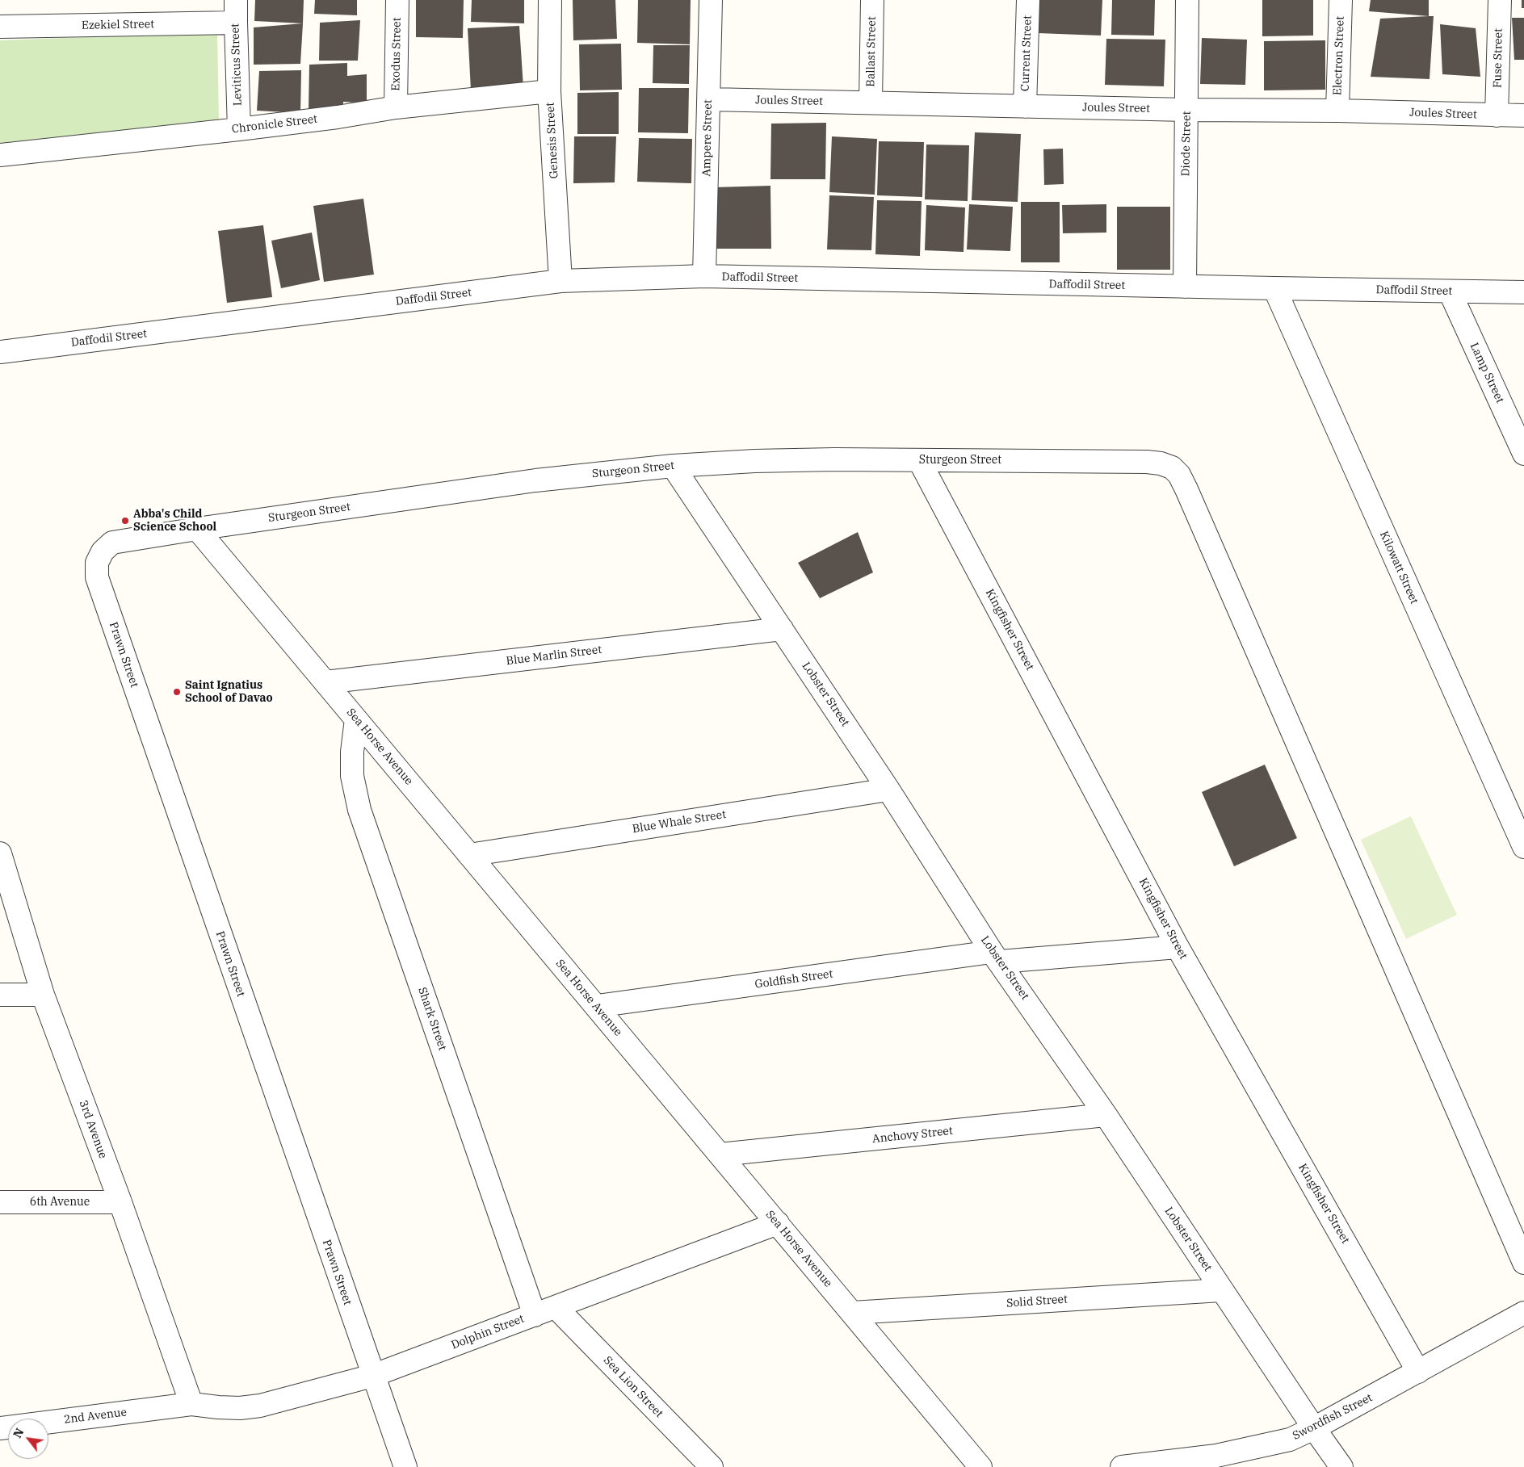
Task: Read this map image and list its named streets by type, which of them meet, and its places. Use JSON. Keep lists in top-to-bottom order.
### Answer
{
  "streets": {
    "street": [
      "Ezekiel Street",
      "Ballast Street",
      "Current Street",
      "Exodus Street",
      "Electron Street",
      "Fuse Street",
      "Leviticus Street",
      "Joules Street",
      "Chronicle Street",
      "Ampere Street",
      "Genesis Street",
      "Diode Street",
      "Daffodil Street",
      "Lamp Street",
      "Sturgeon Street",
      "Kilowatt Street",
      "Kingfisher Street",
      "Prawn Street",
      "Blue Marlin Street",
      "Lobster Street",
      "Sea Horse Avenue",
      "Blue Whale Street",
      "Goldfish Street",
      "Shark Street",
      "3rd Avenue",
      "Anchovy Street",
      "6th Avenue",
      "Solid Street",
      "Dolphin Street",
      "Sea Lion Street",
      "2nd Avenue",
      "Swordfish Street"
    ]
  },
  "crossings": [
    ["Ezekiel Street", "Leviticus Street"],
    ["Ballast Street", "Joules Street"],
    ["Current Street", "Joules Street"],
    ["Exodus Street", "Chronicle Street"],
    ["Electron Street", "Joules Street"],
    ["Fuse Street", "Joules Street"],
    ["Leviticus Street", "Chronicle Street"],
    ["Joules Street", "Ampere Street"],
    ["Joules Street", "Diode Street"],
    ["Chronicle Street", "Genesis Street"],
    ["Ampere Street", "Daffodil Street"],
    ["Genesis Street", "Daffodil Street"],
    ["Diode Street", "Daffodil Street"],
    ["Daffodil Street", "Lamp Street"],
    ["Daffodil Street", "Kilowatt Street"],
    ["Sturgeon Street", "Kingfisher Street"],
    ["Sturgeon Street", "Prawn Street"],
    ["Sturgeon Street", "Lobster Street"],
    ["Sturgeon Street", "Sea Horse Avenue"],
    ["Kingfisher Street", "Goldfish Street"],
    ["Kingfisher Street", "Swordfish Street"],
    ["Prawn Street", "Dolphin Street"],
    ["Blue Marlin Street", "Lobster Street"],
    ["Blue Marlin Street", "Sea Horse Avenue"],
    ["Lobster Street", "Blue Whale Street"],
    ["Lobster Street", "Goldfish Street"],
    ["Lobster Street", "Anchovy Street"],
    ["Lobster Street", "Solid Street"],
    ["Lobster Street", "Swordfish Street"],
    ["Sea Horse Avenue", "Blue Whale Street"],
    ["Sea Horse Avenue", "Goldfish Street"],
    ["Sea Horse Avenue", "Shark Street"],
    ["Sea Horse Avenue", "Anchovy Street"],
    ["Sea Horse Avenue", "Solid Street"],
    ["Sea Horse Avenue", "Dolphin Street"],
    ["Shark Street", "Dolphin Street"],
    ["3rd Avenue", "6th Avenue"],
    ["3rd Avenue", "Dolphin Street"],
    ["3rd Avenue", "2nd Avenue"],
    ["Dolphin Street", "Sea Lion Street"],
    ["Dolphin Street", "2nd Avenue"]
  ],
  "places": ["Abba's Child Science School", "Saint Ignatius School of Davao"],
  "north": "top left"
}
